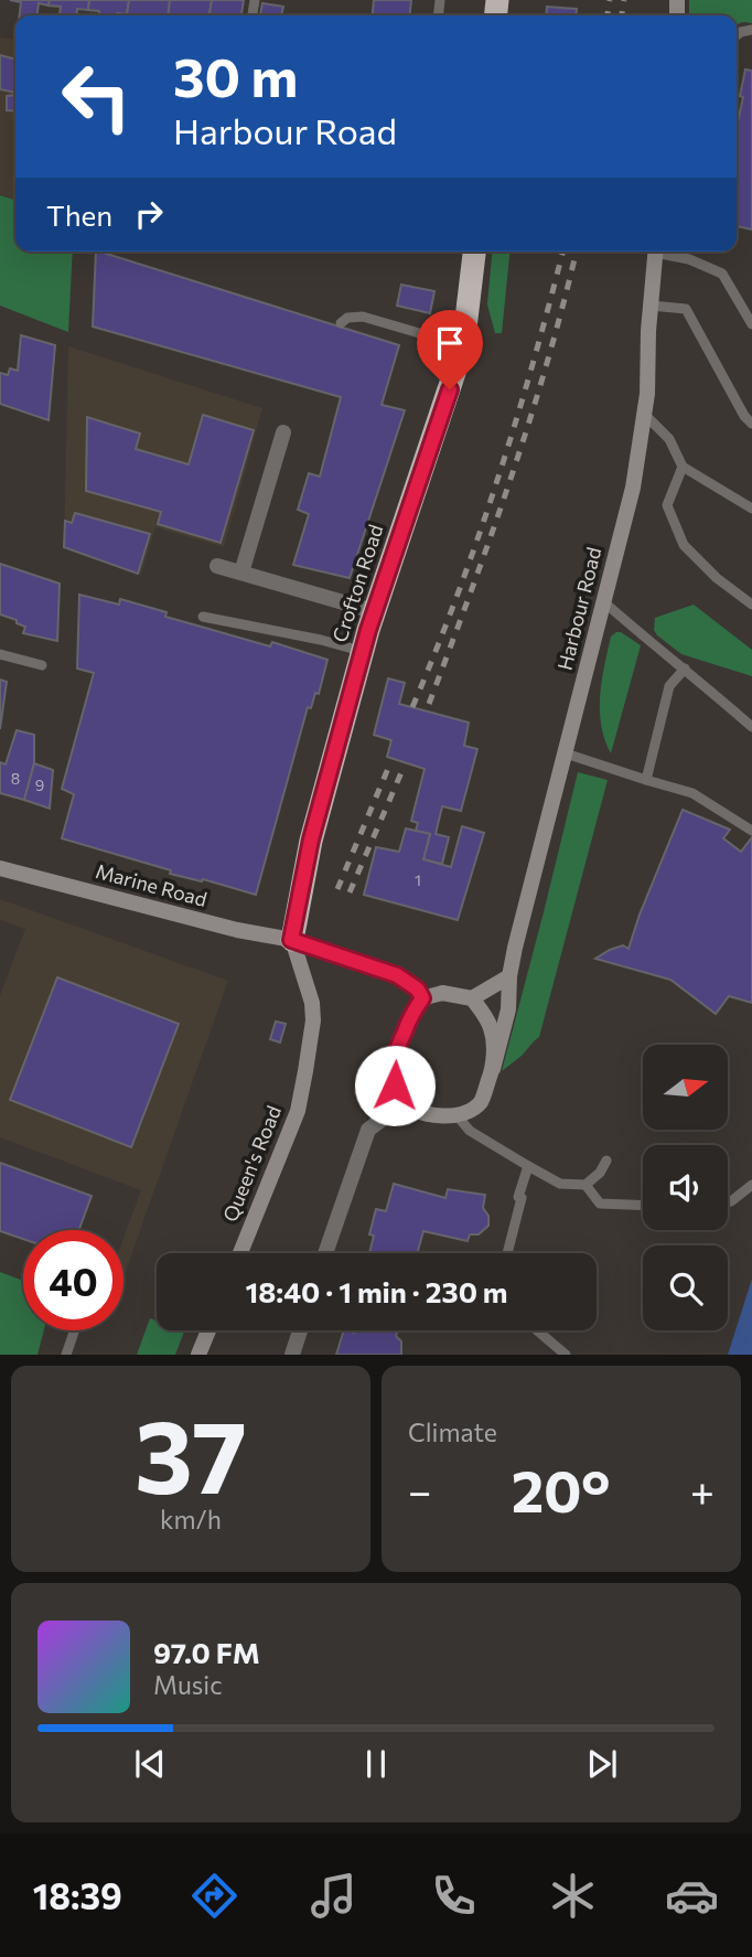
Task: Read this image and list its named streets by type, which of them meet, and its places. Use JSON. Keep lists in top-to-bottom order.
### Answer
{
  "streets": {
    "highway": ["Crofton Road"],
    "street": ["Harbour Road", "Marine Road", "Queen's Road"]
  },
  "crossings": [
    ["Crofton Road", "Marine Road"],
    ["Crofton Road", "Queen's Road"],
    ["Marine Road", "Queen's Road"]
  ],
  "house_numbers": ["8", "9", "1"],
  "north": "right",
  "page": {
    "turn": ["30 m", "Harbour Road"],
    "then": "Then",
    "limit": "40",
    "trip": "18:40 · 1 min · 230 m",
    "tile": [
      ["37", "km/h"],
      "Climate"
    ],
    "heat": ["−", "20°", "+"],
    "song": ["97.0 FM", "Music"],
    "tabs": "18:39"
  }
}
